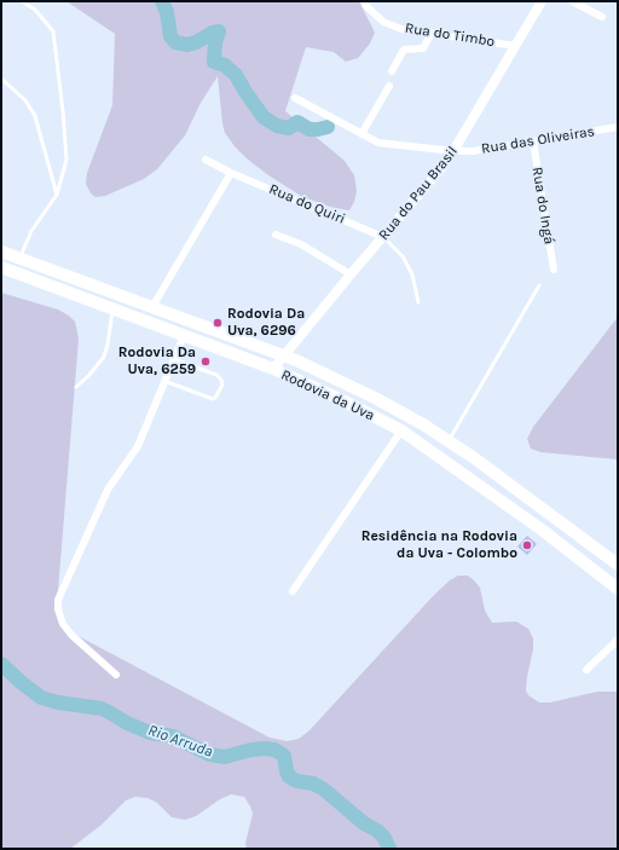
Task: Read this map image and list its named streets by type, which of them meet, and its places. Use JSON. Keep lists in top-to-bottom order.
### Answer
{
  "streets": {
    "main road": ["Rodovia da Uva"],
    "street": [
      "Rua do Timbo",
      "Rua das Oliveiras",
      "Rua do Pau Brasil",
      "Rua do Quiri",
      "Rua do Ingá"
    ]
  },
  "crossings": [
    ["Rua do Timbo", "Rua do Pau Brasil"],
    ["Rua das Oliveiras", "Rua do Pau Brasil"],
    ["Rua das Oliveiras", "Rua do Ingá"],
    ["Rua do Pau Brasil", "Rua do Quiri"],
    ["Rua do Pau Brasil", "Rodovia da Uva"]
  ],
  "water": ["Rio Arruda"],
  "places": ["Rodovia Da Uva, 6296", "Rodovia Da Uva, 6259", "Residência na Rodovia da Uva - Colombo"]
}
